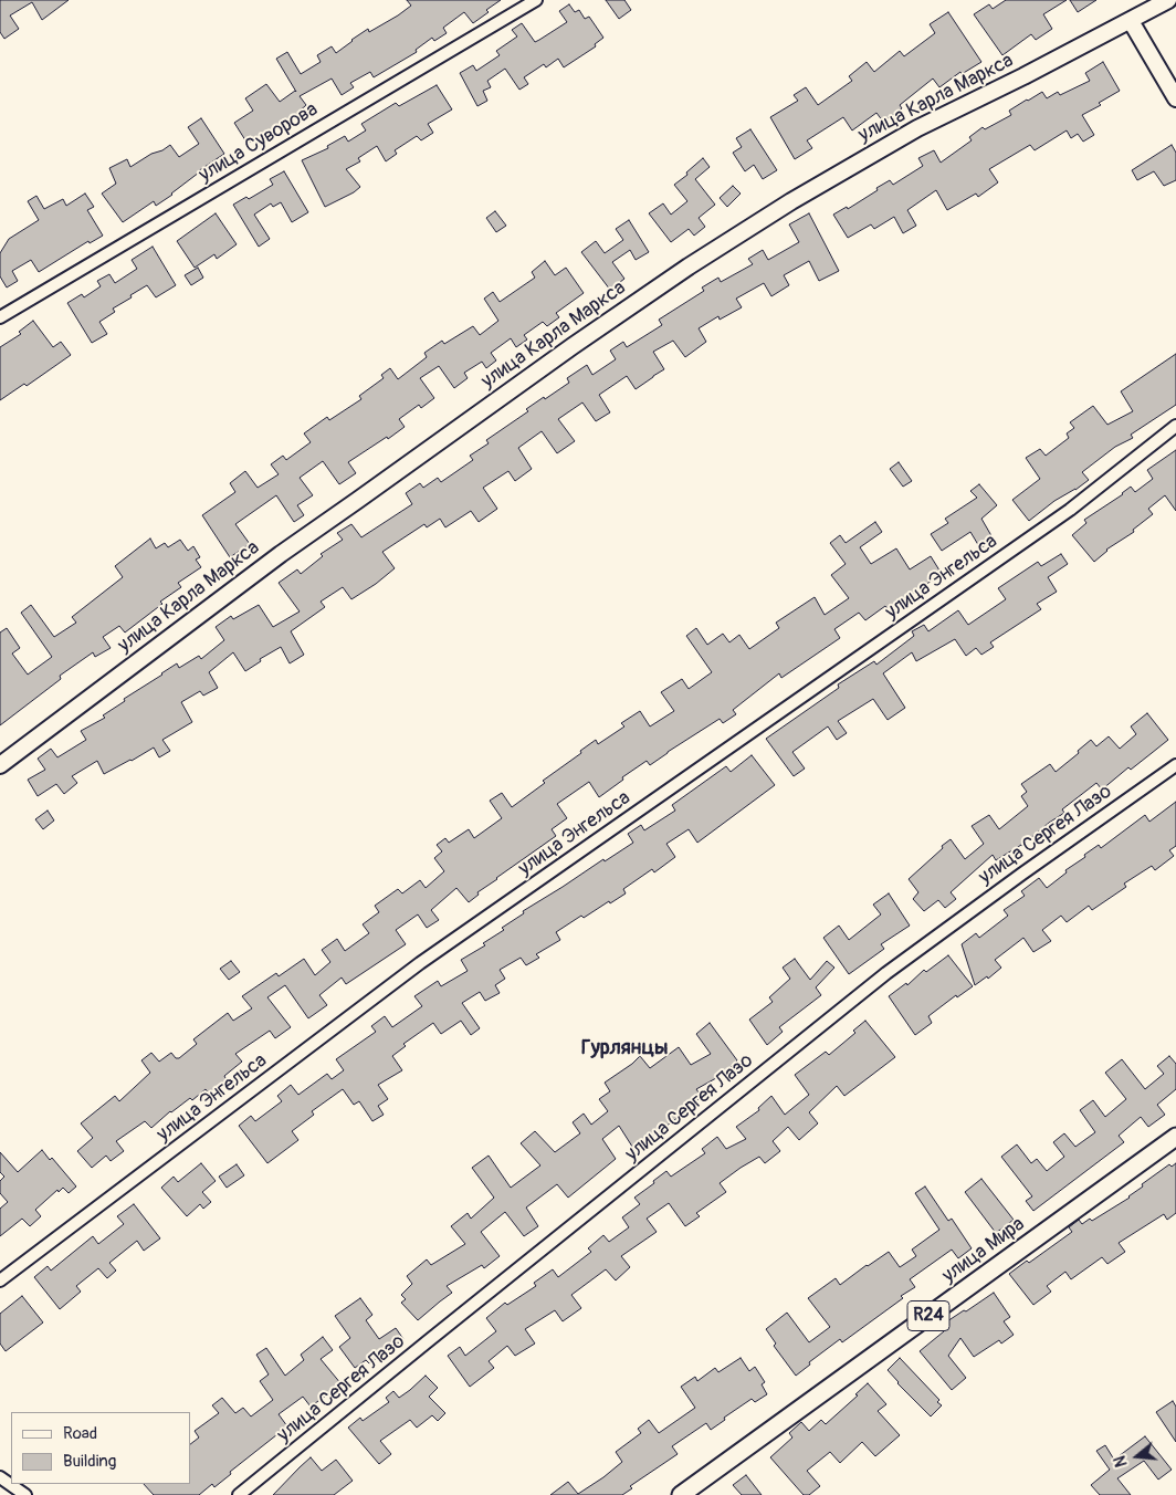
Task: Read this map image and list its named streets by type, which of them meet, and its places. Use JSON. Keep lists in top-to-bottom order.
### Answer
{
  "streets": {
    "main road": ["улица Мира", "R24"],
    "street": [
      "улица Карла Маркса",
      "улица Суворова",
      "улица Энгельса",
      "улица Сергея Лазо"
    ]
  },
  "districts": ["Гурлянцы"],
  "legend": ["Road", "Building"],
  "north": "left"
}
